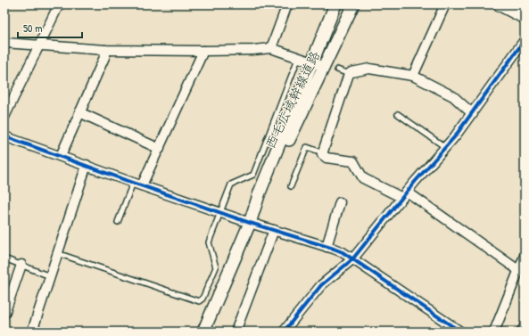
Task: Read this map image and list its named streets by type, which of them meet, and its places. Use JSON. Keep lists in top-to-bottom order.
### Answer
{
  "streets": {
    "street": ["西毛広域幹線道路"]
  },
  "scale_bar": "50 m"
}
